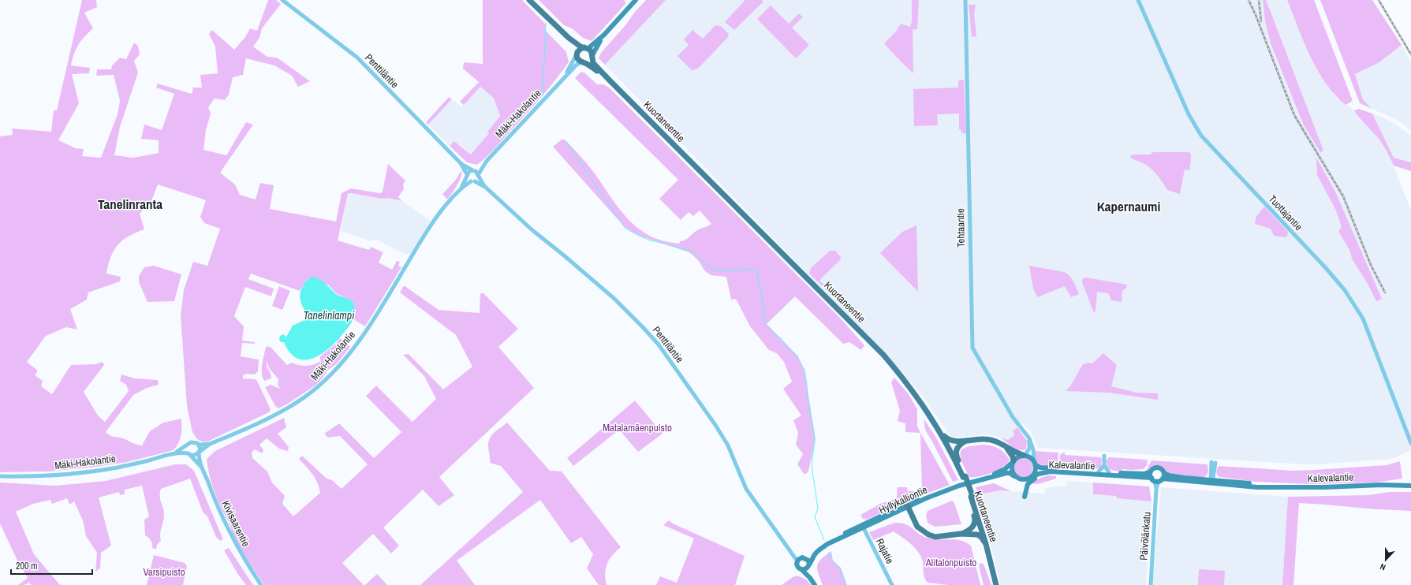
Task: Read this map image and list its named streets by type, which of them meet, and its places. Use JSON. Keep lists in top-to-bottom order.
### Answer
{
  "streets": {
    "highway": ["Kuortaneentie"],
    "main road": ["Kalevalantie", "Hyllykalliontie"],
    "street": [
      "Penttiläntie",
      "Mäki-Hakolantie",
      "Tuottajantie",
      "Tehtaantie",
      "Kivisaarentie",
      "Päivölänkatu",
      "Rajatie"
    ]
  },
  "crossings": [
    ["Penttiläntie", "Mäki-Hakolantie"],
    ["Penttiläntie", "Hyllykalliontie"],
    ["Mäki-Hakolantie", "Kuortaneentie"],
    ["Mäki-Hakolantie", "Kivisaarentie"],
    ["Tehtaantie", "Kalevalantie"],
    ["Tehtaantie", "Hyllykalliontie"],
    ["Kalevalantie", "Hyllykalliontie"],
    ["Kalevalantie", "Päivölänkatu"],
    ["Hyllykalliontie", "Rajatie"]
  ],
  "districts": ["Tanelinranta", "Kapernaumi"],
  "water": ["Tanelinlampi"],
  "parks": ["Matalamäenpuisto", "Alitalonpuisto", "Varsipuisto"],
  "scale_bar": "200 m",
  "north": "bottom"
}
